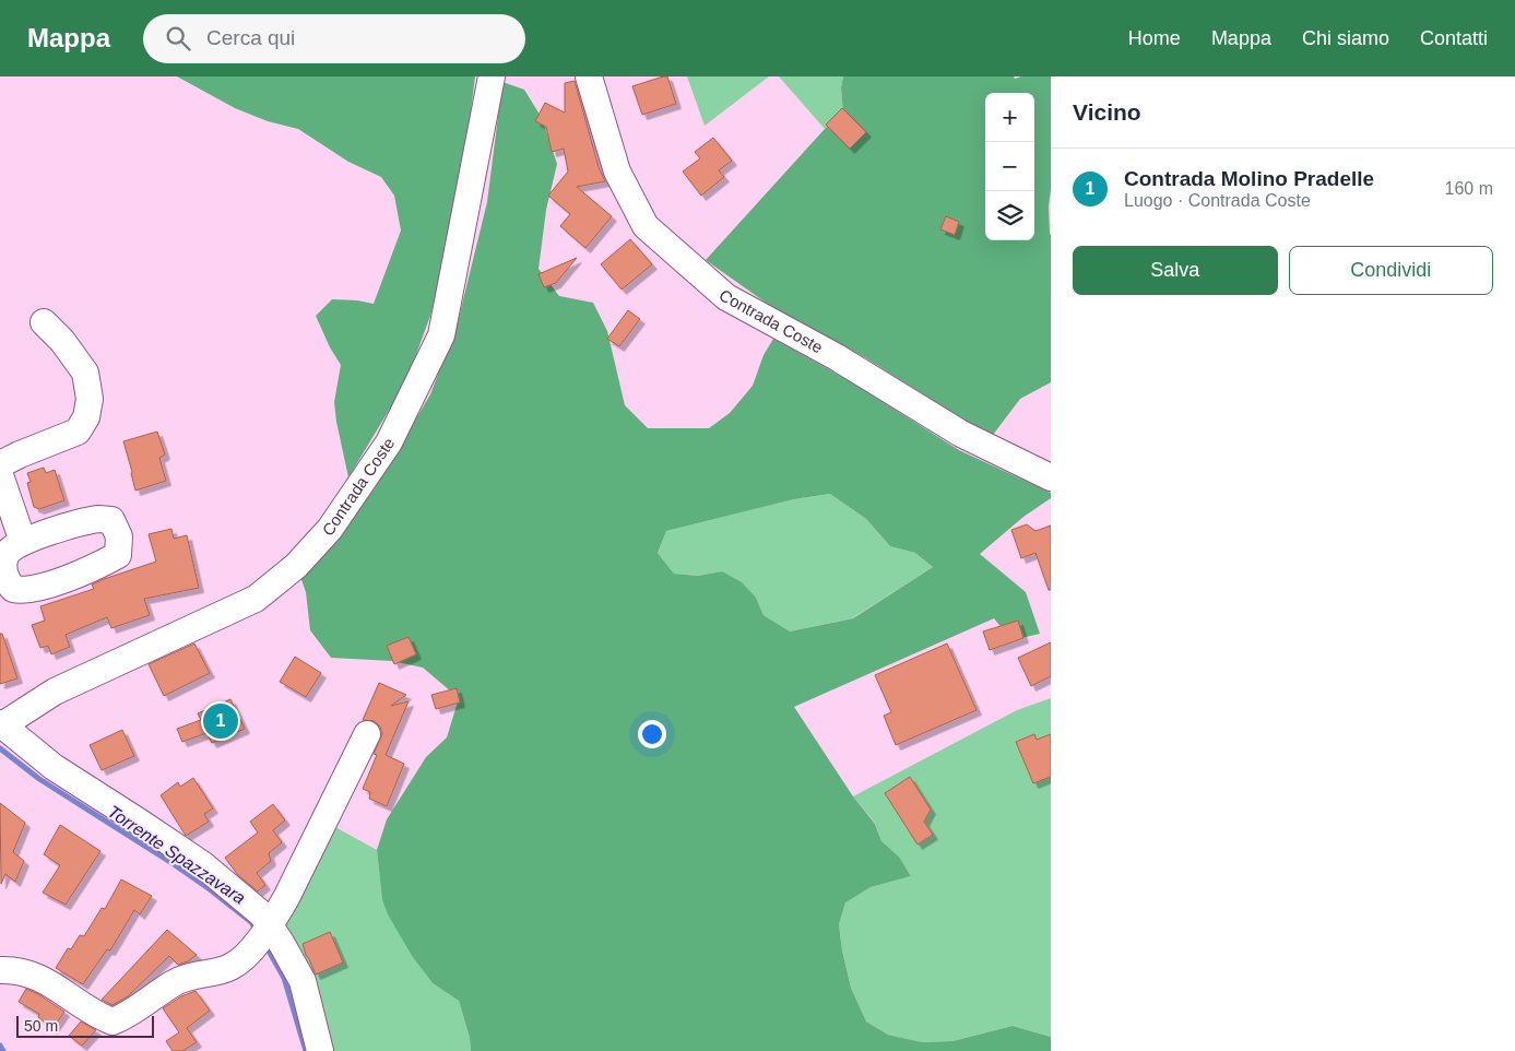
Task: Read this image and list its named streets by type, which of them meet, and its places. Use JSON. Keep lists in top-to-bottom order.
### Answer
{
  "streets": {
    "street": ["Contrada Coste"]
  },
  "water": ["Torrente Spazzavara"],
  "scale_bar": "50 m",
  "page": {
    "header": "Mappa",
    "search": "Cerca qui",
    "nav": [
      "Home",
      "Mappa",
      "Chi siamo",
      "Contatti"
    ],
    "heading": "Vicino",
    "map_buttons": ["+", "−"],
    "list": [
      {
        "mark": "1",
        "name": "Contrada Molino Pradelle",
        "note": "Luogo · Contrada Coste",
        "value": "160 m"
      }
    ],
    "buttons": ["Salva", "Condividi"],
    "pins": "1",
    "scale": "50 m"
  }
}
